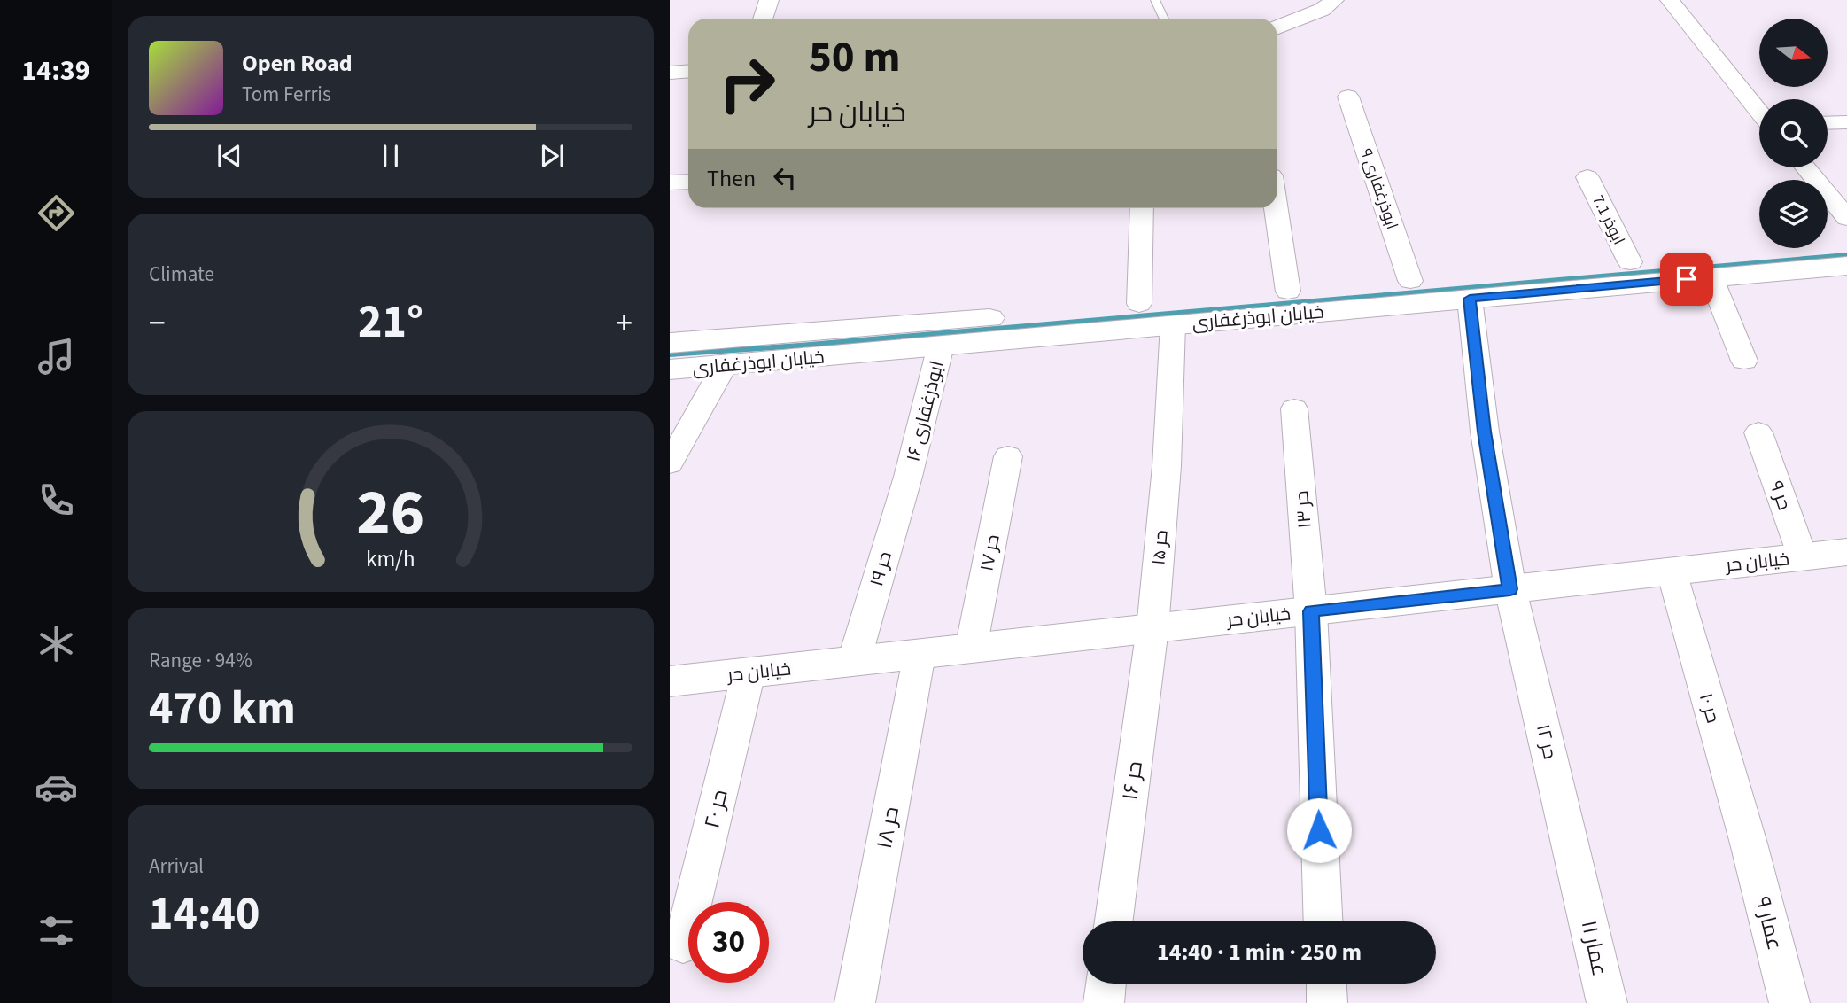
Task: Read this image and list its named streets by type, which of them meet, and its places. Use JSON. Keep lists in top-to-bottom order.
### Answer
{
  "streets": {
    "street": [
      "ابوذرغفاری ۹",
      "ابوذر 7.1",
      "خیابان ابوذرغفاری",
      "ابوذرغفاری ۱۶",
      "حر ۹",
      "حر ۱۳",
      "حر ۱۵",
      "حر ۱۷",
      "خیابان حر",
      "حر ۱۹",
      "حر ۱۰",
      "حر ۱۲",
      "حر ۱۶",
      "حر ۲۰",
      "حر ۱۸",
      "عمار ۹",
      "عمار ۱۱"
    ]
  },
  "crossings": [
    ["ابوذرغفاری ۹", "خیابان ابوذرغفاری"],
    ["ابوذر 7.1", "خیابان ابوذرغفاری"],
    ["خیابان ابوذرغفاری", "ابوذرغفاری ۱۶"],
    ["خیابان ابوذرغفاری", "حر ۱۵"],
    ["خیابان ابوذرغفاری", "حر ۱۲"],
    ["ابوذرغفاری ۱۶", "حر ۱۹"],
    ["حر ۹", "خیابان حر"],
    ["حر ۱۳", "خیابان حر"],
    ["حر ۱۵", "خیابان حر"],
    ["حر ۱۵", "حر ۱۶"],
    ["حر ۱۷", "خیابان حر"],
    ["خیابان حر", "حر ۱۹"],
    ["خیابان حر", "حر ۱۰"],
    ["خیابان حر", "حر ۱۲"],
    ["خیابان حر", "حر ۱۶"],
    ["خیابان حر", "حر ۲۰"],
    ["خیابان حر", "حر ۱۸"],
    ["حر ۱۰", "عمار ۹"],
    ["حر ۱۲", "عمار ۱۱"]
  ],
  "north": "right",
  "page": {
    "tabs": "14:39",
    "turn": ["50 m", "خیابان حر"],
    "song": ["Open Road", "Tom Ferris"],
    "then": "Then",
    "tile": [
      "Climate",
      ["Range · 94%", "470 km"],
      ["Arrival", "14:40"]
    ],
    "heat": ["−", "21°", "+"],
    "limit": "30",
    "trip": "14:40 · 1 min · 250 m",
    "gauge": ["26", "km/h"]
  }
}
